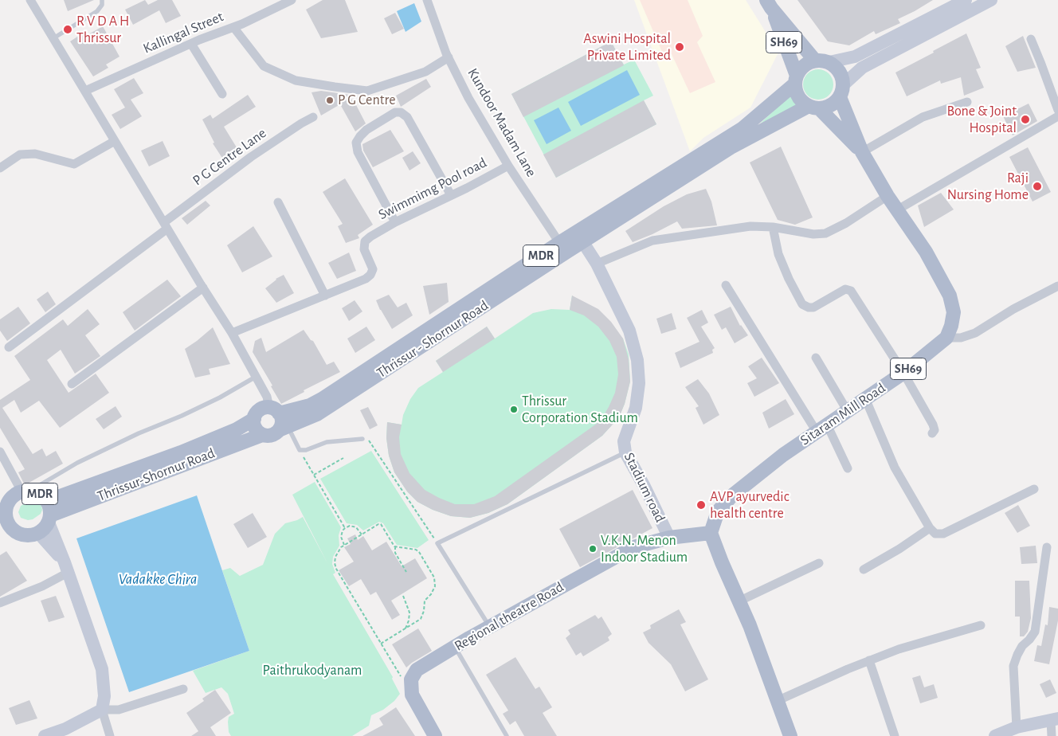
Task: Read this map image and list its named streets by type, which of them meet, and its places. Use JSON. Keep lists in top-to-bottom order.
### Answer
{
  "streets": {
    "main road": [
      "SH69",
      "MDR",
      "Thrissur - Shornur Road",
      "Sitaram Mill Road",
      "Thrissur-Shornur Road",
      "Stadium road",
      "Regional theatre Road"
    ],
    "street": [
      "Kallingal Street",
      "Kundoor Madam Lane",
      "P G Centre Lane",
      "Swimmimg Pool road"
    ]
  },
  "crossings": [
    ["SH69", "MDR"],
    ["SH69", "Sitaram Mill Road"],
    ["Kundoor Madam Lane", "Swimmimg Pool road"],
    ["Kundoor Madam Lane", "MDR"],
    ["Kundoor Madam Lane", "Thrissur - Shornur Road"],
    ["MDR", "Thrissur - Shornur Road"],
    ["MDR", "Thrissur-Shornur Road"],
    ["MDR", "Stadium road"],
    ["Thrissur - Shornur Road", "Thrissur-Shornur Road"],
    ["Thrissur - Shornur Road", "Stadium road"],
    ["Sitaram Mill Road", "Stadium road"],
    ["Stadium road", "Regional theatre Road"]
  ],
  "water": ["Vadakke Chira"],
  "parks": ["Paithrukodyanam"],
  "places": [
    "R V D A H Thrissur",
    "Aswini Hospital Private Limited",
    "P G Centre",
    "Bone & Joint Hospital",
    "Raji Nursing Home",
    "Thrissur Corporation Stadium",
    "AVP ayurvedic health centre",
    "V.K.N. Menon Indoor Stadium"
  ]
}
